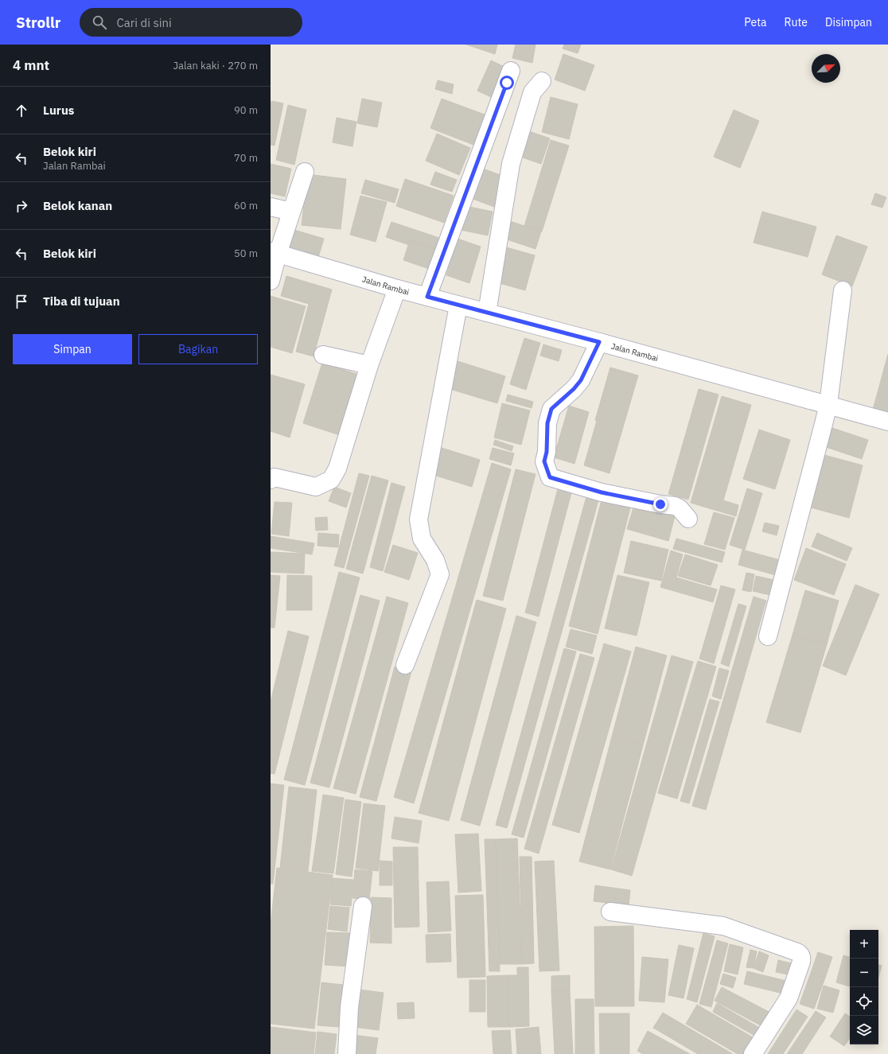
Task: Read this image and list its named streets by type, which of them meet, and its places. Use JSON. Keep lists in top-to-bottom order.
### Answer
{
  "streets": {
    "street": ["Jalan Rambai"]
  },
  "north": "top right",
  "page": {
    "header": "Strollr",
    "search": "Cari di sini",
    "nav": ["Peta", "Rute", "Disimpan"],
    "heading": ["4 mnt", "Jalan kaki · 270 m"],
    "list": [
      ["Lurus", "90 m"],
      ["Belok kiri", "Jalan Rambai", "70 m"],
      ["Belok kanan", "60 m"],
      ["Belok kiri", "50 m"],
      "Tiba di tujuan"
    ],
    "buttons": ["Simpan", "Bagikan"],
    "map_buttons": ["+", "−"]
  }
}
